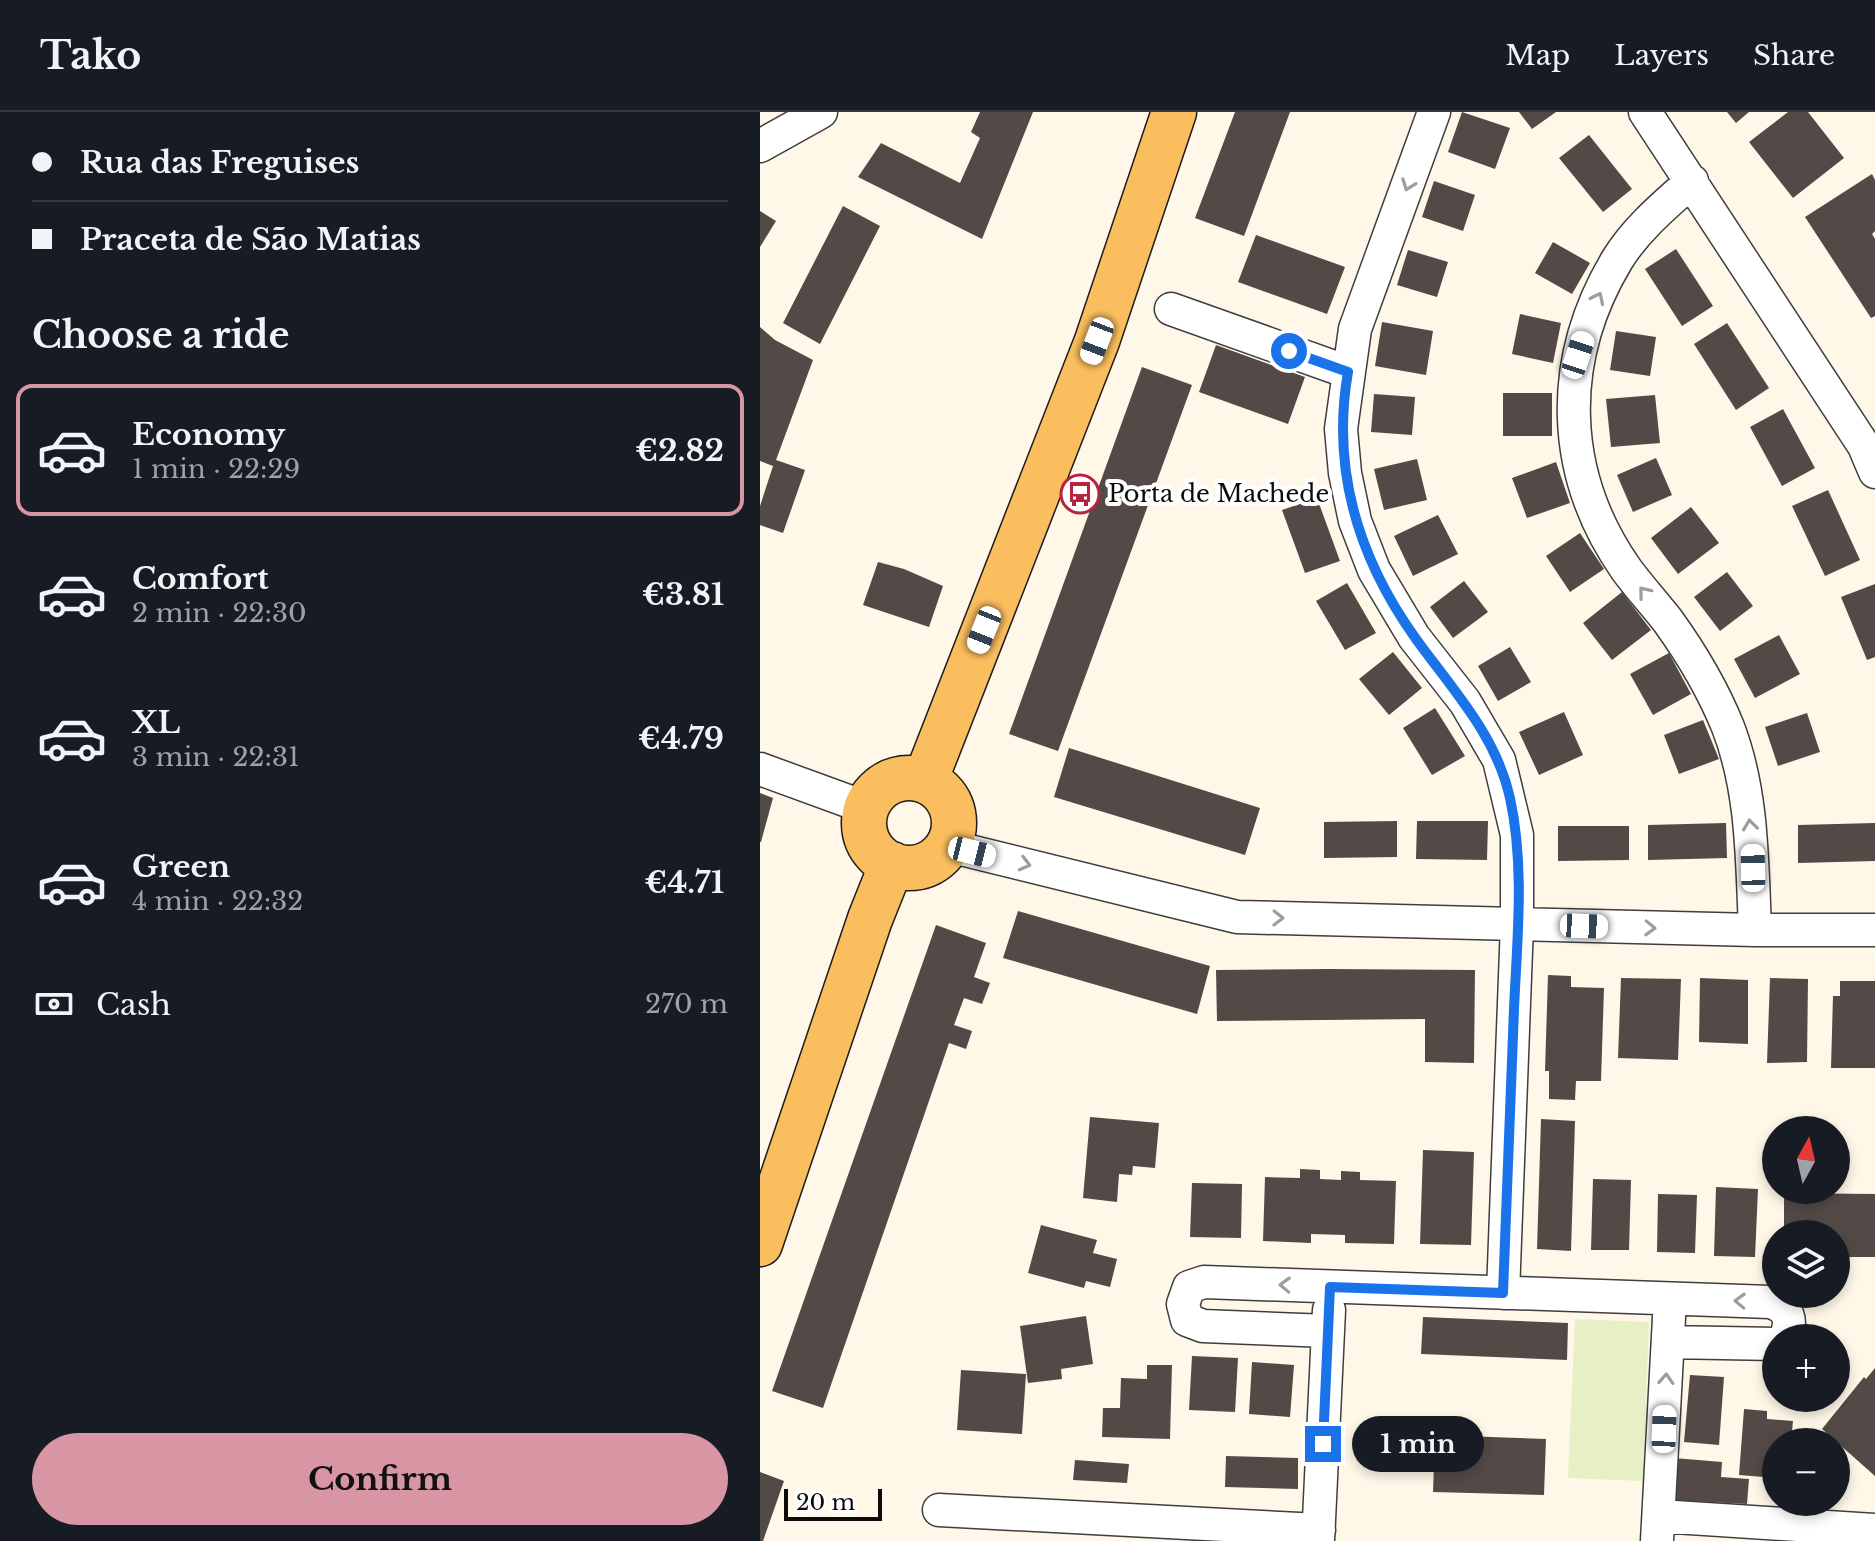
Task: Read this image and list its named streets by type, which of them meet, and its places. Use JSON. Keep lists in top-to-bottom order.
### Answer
{
  "places": {
    "bus stop": ["Porta de Machede"]
  },
  "scale_bar": "20 m",
  "north": "top",
  "page": {
    "header": "Tako",
    "nav": ["Map", "Layers", "Share"],
    "banner": ["Rua das Freguises", "Praceta de São Matias"],
    "heading": "Choose a ride",
    "list": [
      {
        "name": "Economy",
        "note": "1 min · 22:29",
        "value": "€2.82"
      },
      {
        "name": "Comfort",
        "note": "2 min · 22:30",
        "value": "€3.81"
      },
      {
        "name": "XL",
        "note": "3 min · 22:31",
        "value": "€4.79"
      },
      {
        "name": "Green",
        "note": "4 min · 22:32",
        "value": "€4.71"
      }
    ],
    "pay": ["Cash", "270 m"],
    "map_buttons": ["+", "−"],
    "bubble": "1 min",
    "buttons": "Confirm",
    "scale": "20 m"
  }
}
